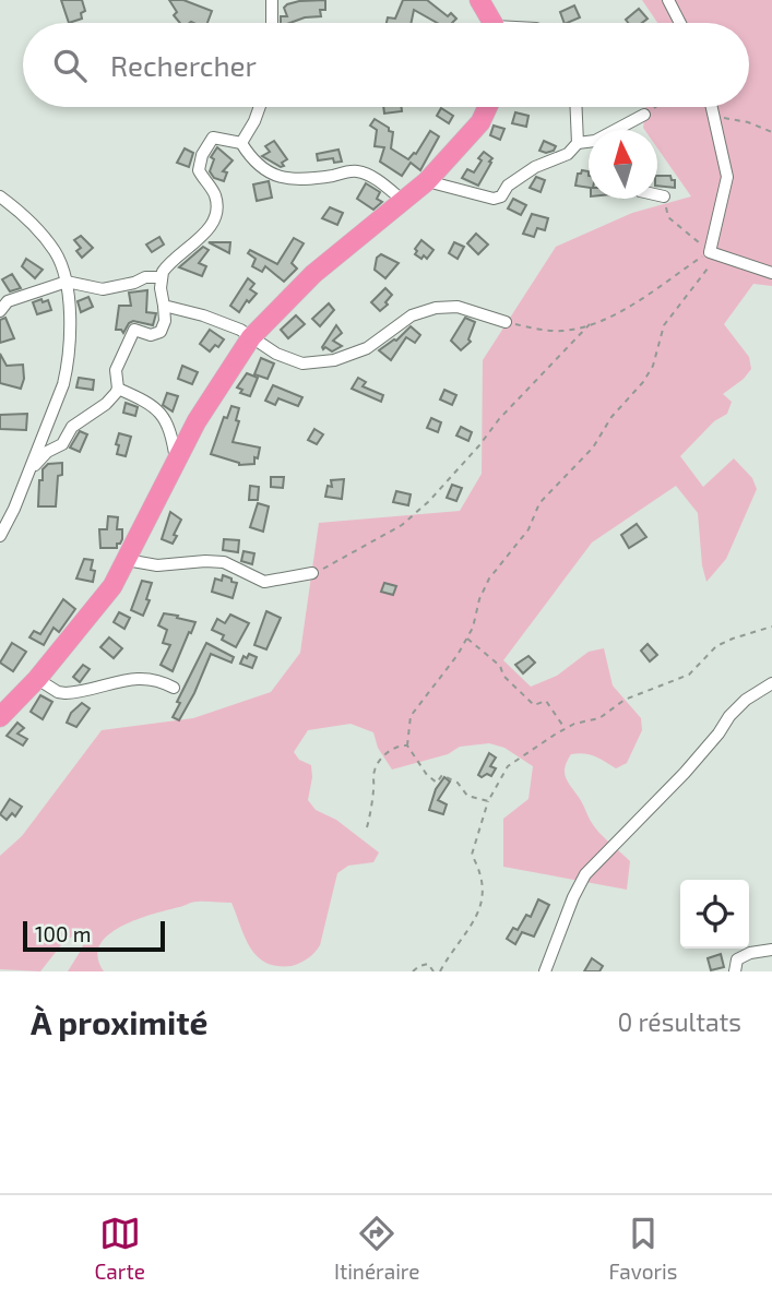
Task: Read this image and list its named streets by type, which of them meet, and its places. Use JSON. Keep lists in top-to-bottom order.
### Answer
{
  "scale_bar": "100 m",
  "north": "top",
  "page": {
    "search": "Rechercher",
    "scale": "100 m",
    "heading": ["À proximité", "0 résultats"],
    "nav": ["Carte", "Itinéraire", "Favoris"]
  }
}
